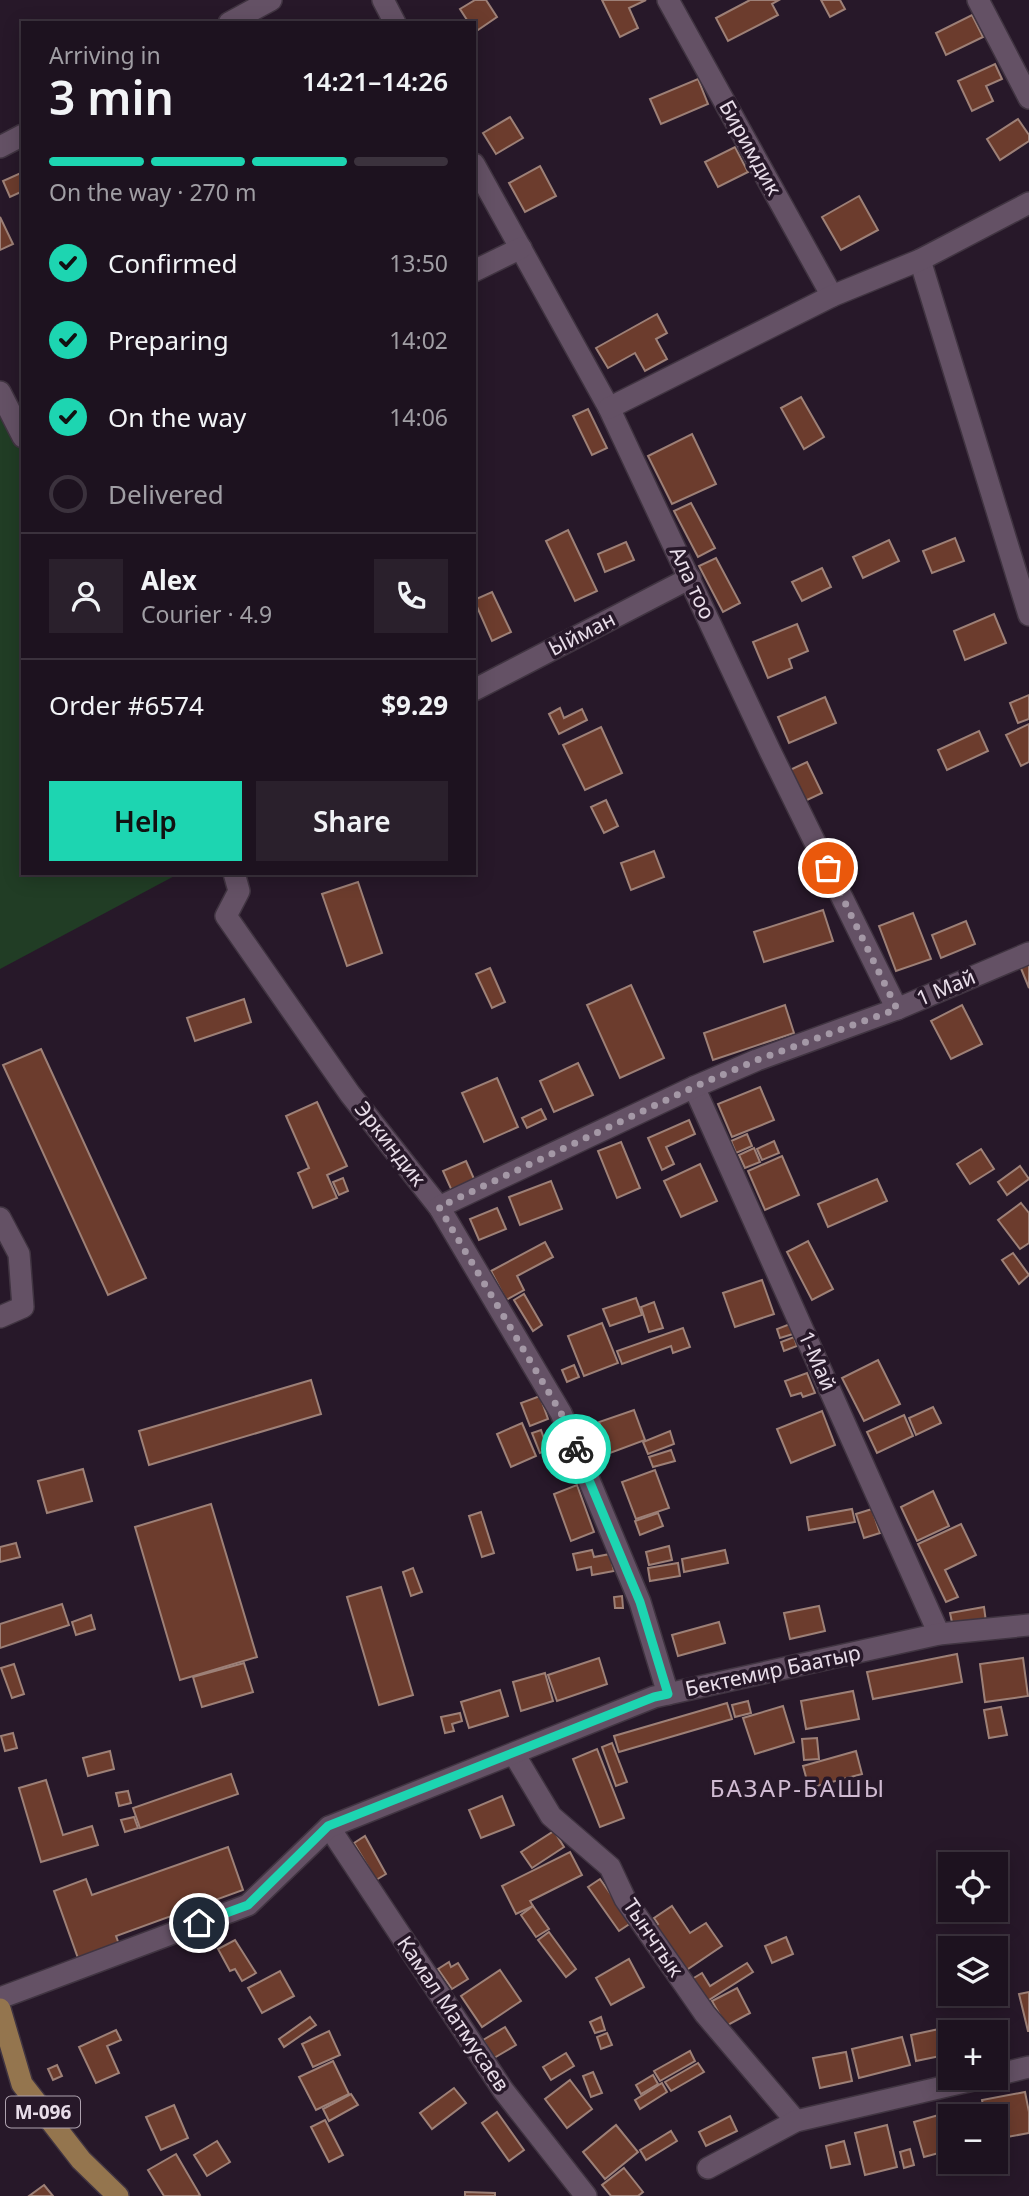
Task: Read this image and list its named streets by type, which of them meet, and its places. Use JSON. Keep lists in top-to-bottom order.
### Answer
{
  "streets": {
    "main road": ["М-096"],
    "street": [
      "Биримдик",
      "Ала тоо",
      "Ыйман",
      "1 Май",
      "Эркиндик",
      "1-Май",
      "Бектемир Баатыр",
      "Тынчтык",
      "Камал Матмусаев"
    ]
  },
  "crossings": [
    ["Ала тоо", "Ыйман"],
    ["Ала тоо", "1 Май"],
    ["1 Май", "Эркиндик"],
    ["1 Май", "1-Май"],
    ["Эркиндик", "Бектемир Баатыр"],
    ["1-Май", "Бектемир Баатыр"],
    ["Бектемир Баатыр", "Тынчтык"],
    ["Бектемир Баатыр", "Камал Матмусаев"]
  ],
  "districts": ["БАЗАР-БАШЫ"],
  "page": {
    "heading": ["3 min", "Arriving in", "14:21–14:26"],
    "panel": [
      "Alex",
      "Courier · 4.9",
      "Order #6574",
      "$9.29"
    ],
    "bar": "On the way · 270 m",
    "list": [
      ["Confirmed", "13:50"],
      ["Preparing", "14:02"],
      ["On the way", "14:06"],
      "Delivered"
    ],
    "buttons": ["Help", "Share"],
    "map_buttons": ["+", "−"]
  }
}
